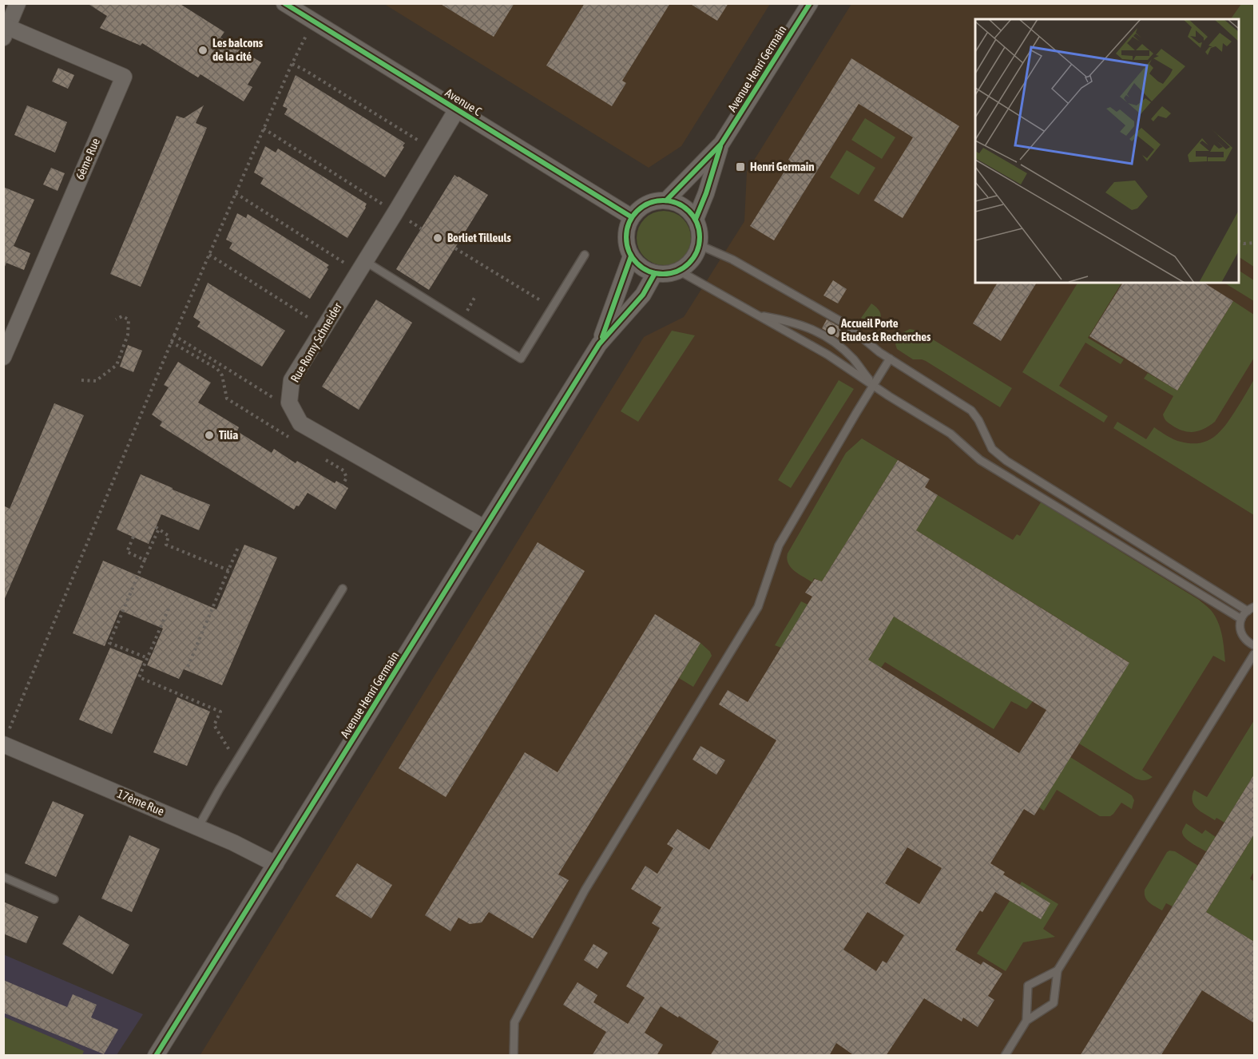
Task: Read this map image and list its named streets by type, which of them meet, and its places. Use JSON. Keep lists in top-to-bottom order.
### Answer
{
  "streets": {
    "street": [
      "Avenue Henri Germain",
      "Avenue C",
      "6ème Rue",
      "Rue Romy Schneider",
      "17ème Rue"
    ]
  },
  "crossings": [
    ["Avenue Henri Germain", "Avenue C"],
    ["Avenue Henri Germain", "17ème Rue"],
    ["Avenue C", "Rue Romy Schneider"]
  ],
  "places": {
    "other": [
      "Les balcons de la cité",
      "Berliet Tilleuls",
      "Accueil Porte Etudes & Recherches",
      "Tilia"
    ],
    "transit": ["Henri Germain"]
  }
}
